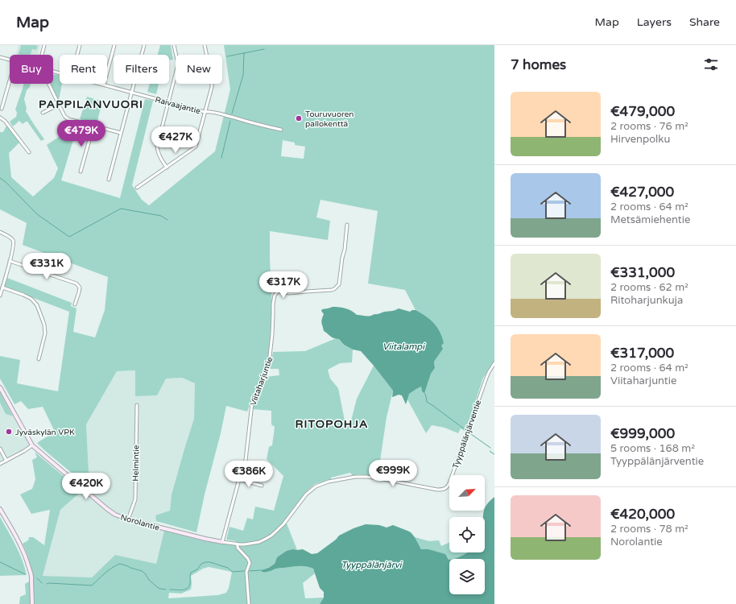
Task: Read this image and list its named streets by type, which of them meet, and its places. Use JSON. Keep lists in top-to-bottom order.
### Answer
{
  "streets": {
    "street": [
      "Raivaajantie",
      "Viitaharjuntie",
      "Tyyppälänjärventie",
      "Helmintie",
      "Norolantie"
    ]
  },
  "crossings": [
    ["Viitaharjuntie", "Tyyppälänjärventie"],
    ["Viitaharjuntie", "Norolantie"],
    ["Tyyppälänjärventie", "Norolantie"],
    ["Helmintie", "Norolantie"]
  ],
  "districts": ["PAPPILANVUORI", "RITOPOHJA"],
  "water": ["Viitalampi", "Tyyppälänjärvi"],
  "places": ["Touruvuoren pallokenttä", "Jyväskylän VPK"],
  "north": "top right",
  "page": {
    "header": "Map",
    "nav": ["Map", "Layers", "Share"],
    "heading": "7 homes",
    "chip": [
      "Buy",
      "Rent",
      "Filters",
      "New"
    ],
    "list": [
      {
        "name": "€479,000",
        "note": "2 rooms · 76 m² · Hirvenpolku"
      },
      {
        "name": "€427,000",
        "note": "2 rooms · 64 m² · Metsämiehentie"
      },
      {
        "name": "€331,000",
        "note": "2 rooms · 62 m² · Ritoharjunkuja"
      },
      {
        "name": "€317,000",
        "note": "2 rooms · 64 m² · Viitaharjuntie"
      },
      {
        "name": "€999,000",
        "note": "5 rooms · 168 m² · Tyyppälänjärventie"
      },
      {
        "name": "€420,000",
        "note": "2 rooms · 78 m² · Norolantie"
      }
    ],
    "price": [
      "€479K",
      "€427K",
      "€331K",
      "€317K",
      "€999K",
      "€386K",
      "€420K"
    ]
  }
}
